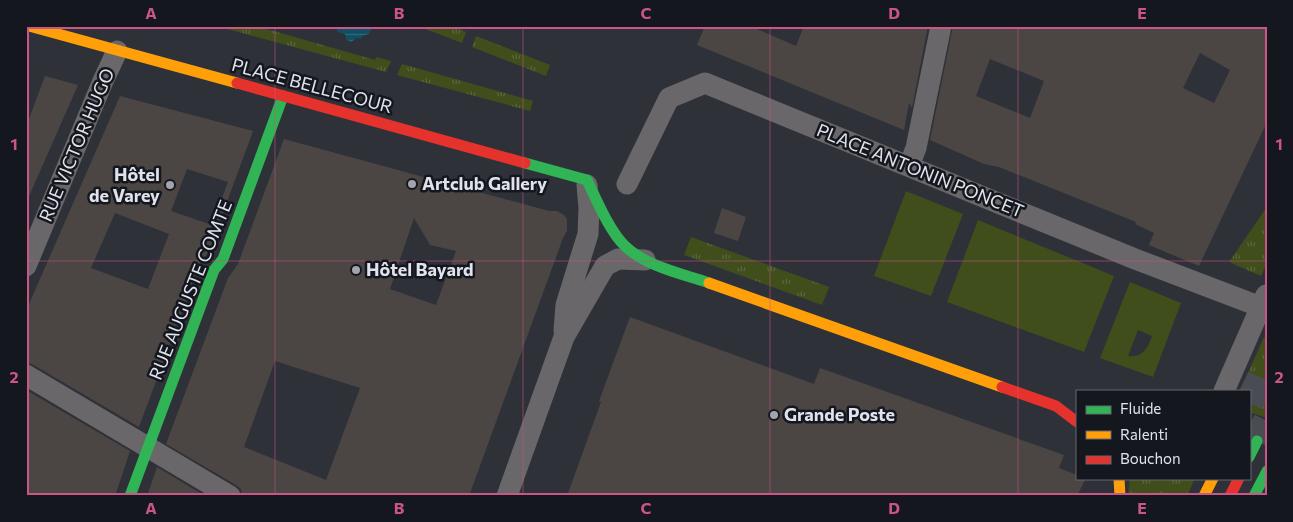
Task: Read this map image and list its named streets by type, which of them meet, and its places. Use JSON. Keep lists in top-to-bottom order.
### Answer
{
  "streets": {
    "main road": ["PLACE BELLECOUR", "RUE AUGUSTE COMTE"],
    "street": ["RUE VICTOR HUGO", "PLACE ANTONIN PONCET"]
  },
  "crossings": [
    ["PLACE BELLECOUR", "RUE VICTOR HUGO"],
    ["PLACE BELLECOUR", "RUE AUGUSTE COMTE"]
  ],
  "places": [
    "Artclub Gallery",
    "Hôtel de Varey",
    "Hôtel Bayard",
    "Grande Poste"
  ],
  "legend": ["Fluide", "Ralenti", "Bouchon"],
  "grid": {
    "columns": [
      "A",
      "B",
      "C",
      "D",
      "E"
    ],
    "rows": ["1", "2"]
  }
}
